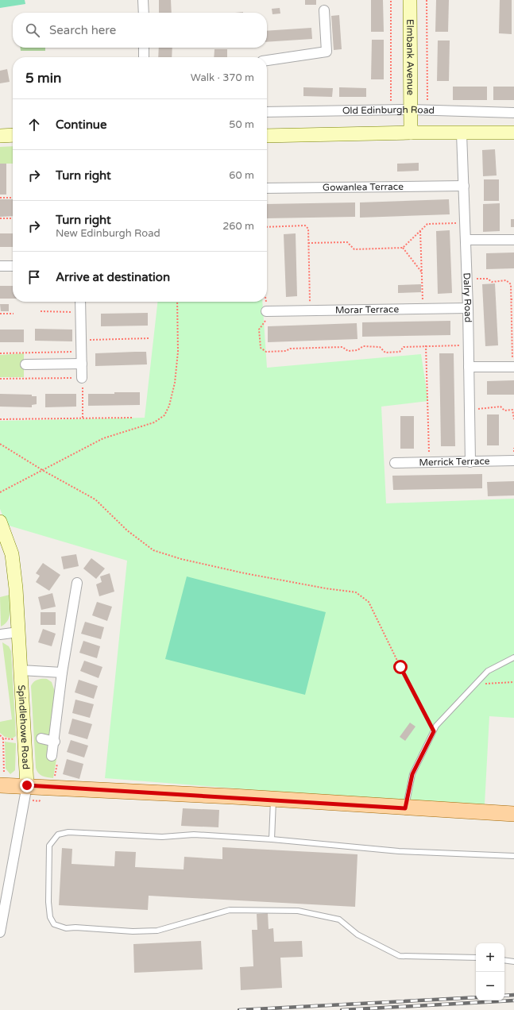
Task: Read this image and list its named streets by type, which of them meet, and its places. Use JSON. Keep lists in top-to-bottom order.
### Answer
{
  "streets": {
    "street": [
      "Elmbank Avenue",
      "Old Edinburgh Road",
      "Gowanlea Terrace",
      "Dalry Road",
      "Morar Terrace",
      "Merrick Terrace",
      "Spindlehowe Road"
    ]
  },
  "crossings": [
    ["Elmbank Avenue", "Old Edinburgh Road"],
    ["Gowanlea Terrace", "Dalry Road"],
    ["Dalry Road", "Morar Terrace"],
    ["Dalry Road", "Merrick Terrace"]
  ],
  "page": {
    "search": "Search here",
    "heading": ["5 min", "Walk · 370 m"],
    "list": [
      ["Continue", "50 m"],
      ["Turn right", "60 m"],
      ["Turn right", "New Edinburgh Road", "260 m"],
      "Arrive at destination"
    ],
    "map_buttons": ["+", "−"]
  }
}
